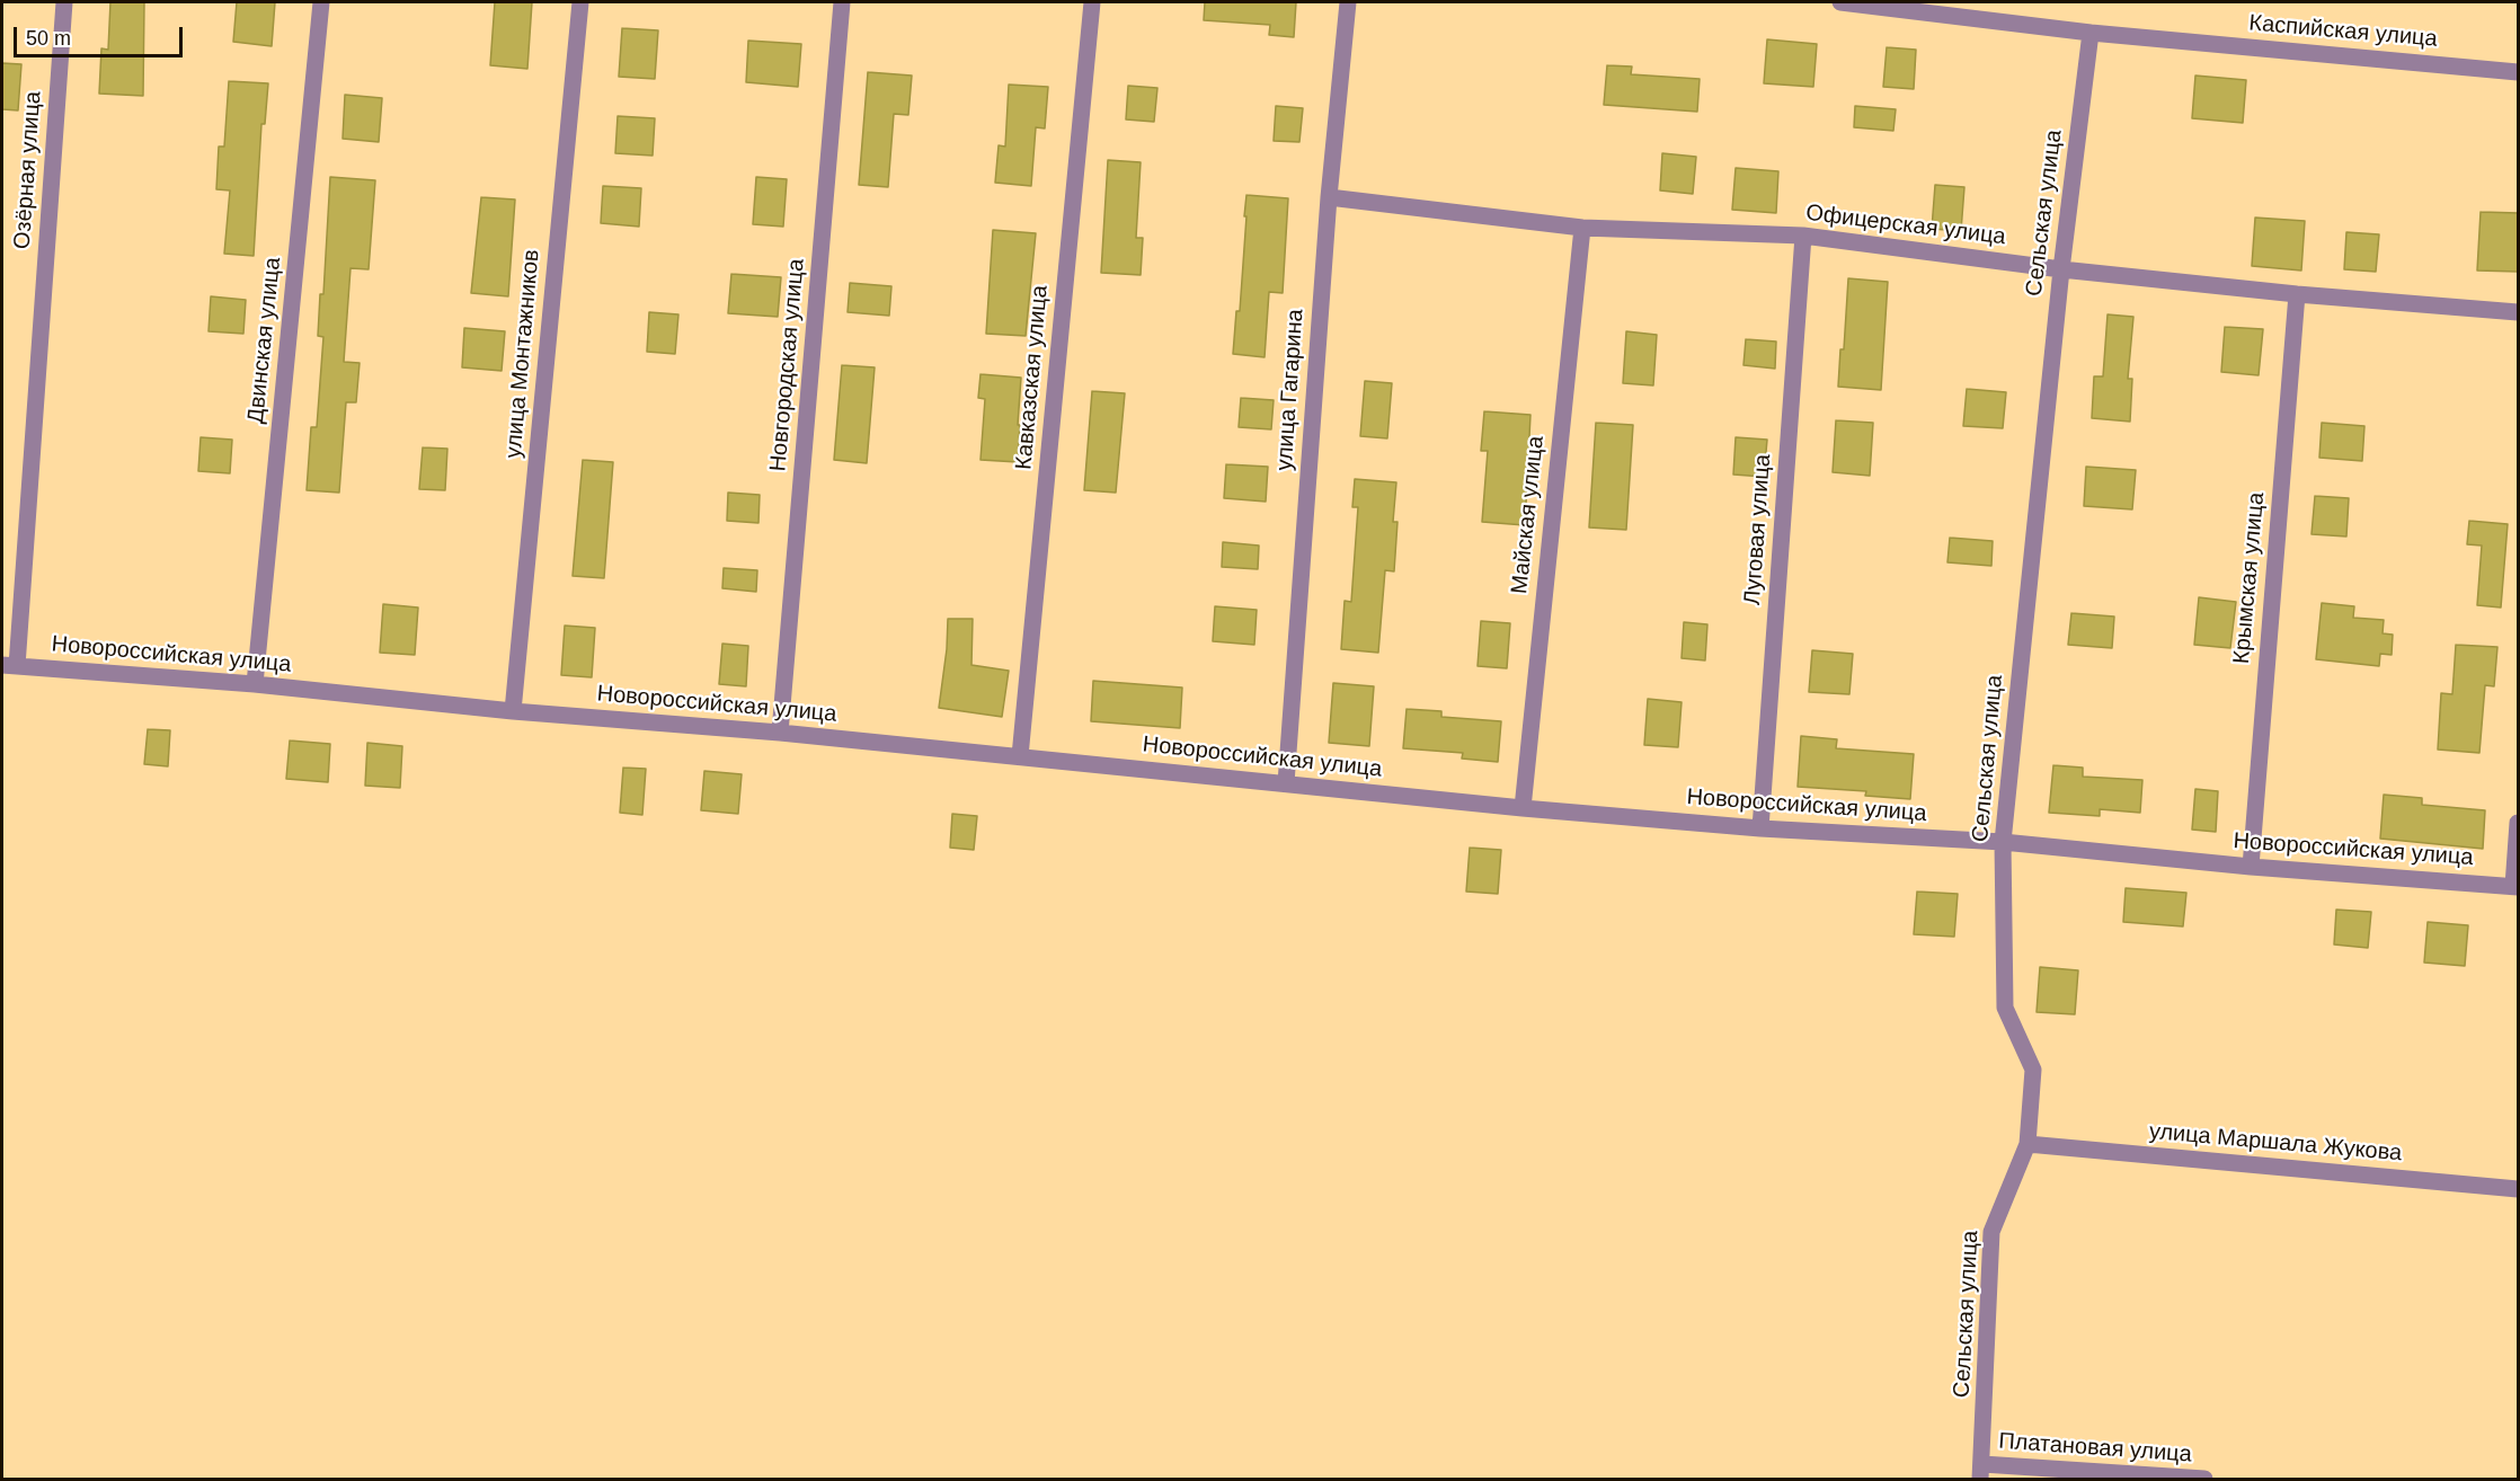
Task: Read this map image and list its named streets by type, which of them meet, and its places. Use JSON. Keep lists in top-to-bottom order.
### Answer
{
  "streets": {
    "street": [
      "Каспийская улица",
      "Озёрная улица",
      "Сельская улица",
      "Офицерская улица",
      "Двинская улица",
      "улица Монтажников",
      "Новгородская улица",
      "Кавказская улица",
      "улица Гагарина",
      "Майская улица",
      "Луговая улица",
      "Крымская улица",
      "Новороссийская улица",
      "улица Маршала Жукова",
      "Платановая улица"
    ]
  },
  "crossings": [
    ["Каспийская улица", "Сельская улица"],
    ["Озёрная улица", "Новороссийская улица"],
    ["Сельская улица", "Офицерская улица"],
    ["Сельская улица", "Новороссийская улица"],
    ["Сельская улица", "улица Маршала Жукова"],
    ["Сельская улица", "Платановая улица"],
    ["Офицерская улица", "улица Гагарина"],
    ["Офицерская улица", "Майская улица"],
    ["Офицерская улица", "Луговая улица"],
    ["Офицерская улица", "Крымская улица"],
    ["Двинская улица", "Новороссийская улица"],
    ["улица Монтажников", "Новороссийская улица"],
    ["Новгородская улица", "Новороссийская улица"],
    ["Кавказская улица", "Новороссийская улица"],
    ["улица Гагарина", "Новороссийская улица"],
    ["Майская улица", "Новороссийская улица"],
    ["Луговая улица", "Новороссийская улица"],
    ["Крымская улица", "Новороссийская улица"]
  ],
  "scale_bar": "50 m"
}
